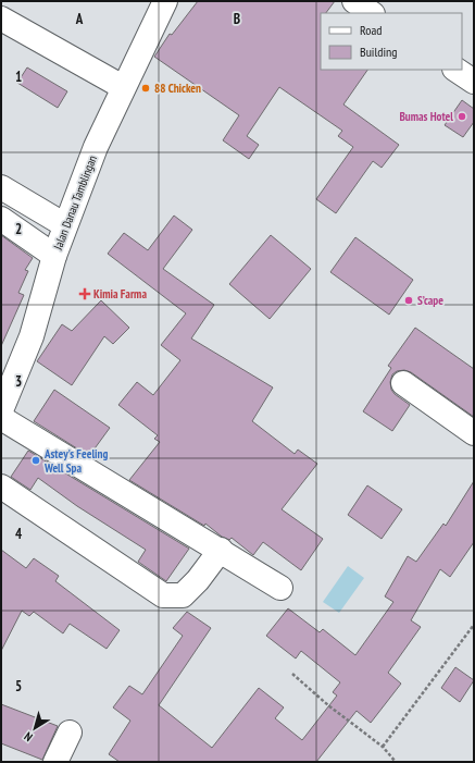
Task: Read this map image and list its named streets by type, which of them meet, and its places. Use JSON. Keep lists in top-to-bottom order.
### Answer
{
  "streets": {
    "street": ["Jalan Danau Tamblingan"]
  },
  "places": {
    "other": [
      "88 Chicken",
      "Bumas Hotel",
      "S’cape",
      "Astey's Feeling Well Spa"
    ],
    "health": ["Kimia Farma"]
  },
  "legend": ["Road", "Building"],
  "north": "bottom left",
  "grid": {
    "columns": ["A", "B"],
    "rows": [
      "1",
      "2",
      "3",
      "4",
      "5"
    ]
  }
}
